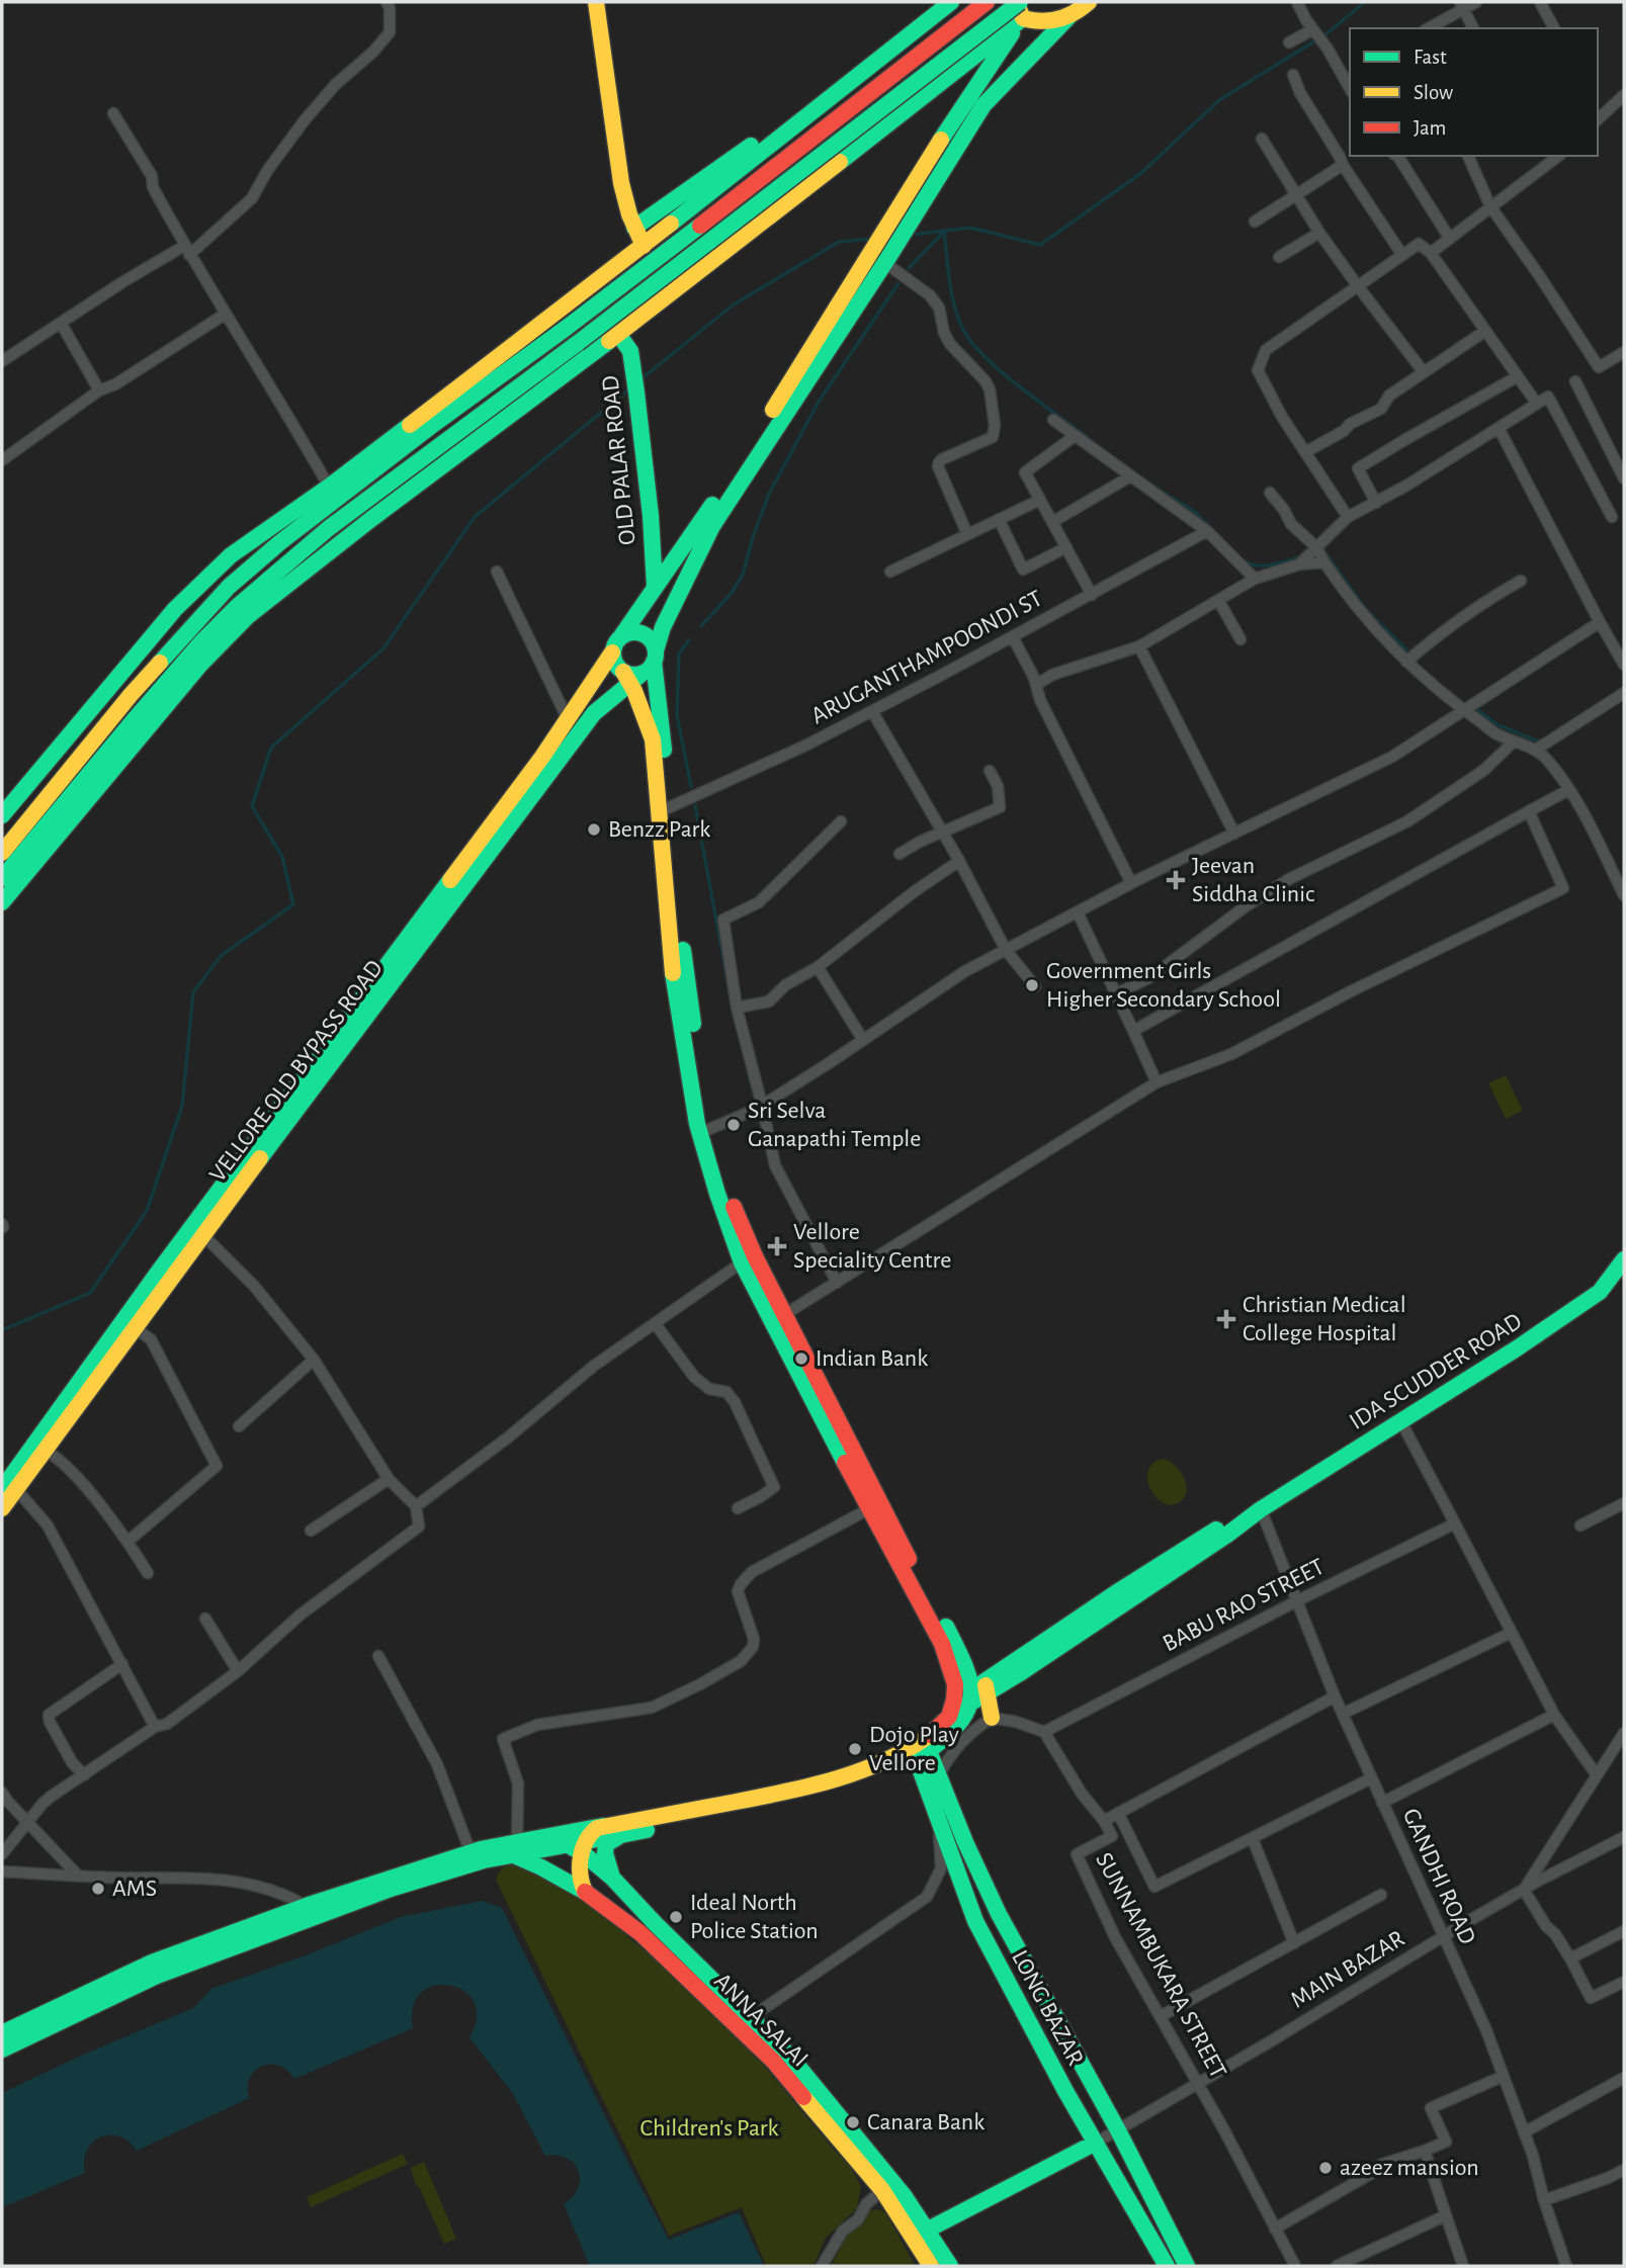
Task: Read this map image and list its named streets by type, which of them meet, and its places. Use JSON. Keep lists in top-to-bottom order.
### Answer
{
  "streets": {
    "main road": [
      "OLD PALAR ROAD",
      "VELLORE OLD BYPASS ROAD",
      "IDA SCUDDER ROAD",
      "LONG BAZAR",
      "ANNA SALAI"
    ],
    "street": [
      "ARUGANTHAMPOONDI ST",
      "BABU RAO STREET",
      "GANDHI ROAD",
      "SUNNAMBUKARA STREET",
      "MAIN BAZAR"
    ]
  },
  "crossings": [
    ["IDA SCUDDER ROAD", "GANDHI ROAD"],
    ["BABU RAO STREET", "GANDHI ROAD"],
    ["GANDHI ROAD", "SUNNAMBUKARA STREET"],
    ["GANDHI ROAD", "MAIN BAZAR"],
    ["SUNNAMBUKARA STREET", "MAIN BAZAR"],
    ["MAIN BAZAR", "LONG BAZAR"]
  ],
  "parks": ["Children's Park"],
  "places": {
    "other": [
      "Benzz Park",
      "Government Girls Higher Secondary School",
      "Sri Selva Ganapathi Temple",
      "Indian Bank",
      "Dojo Play Vellore",
      "AMS",
      "Ideal North Police Station",
      "Canara Bank",
      "azeez mansion"
    ],
    "health": ["Jeevan Siddha Clinic", "Vellore Speciality Centre", "Christian Medical College Hospital"]
  },
  "legend": ["Fast", "Slow", "Jam"]
}
